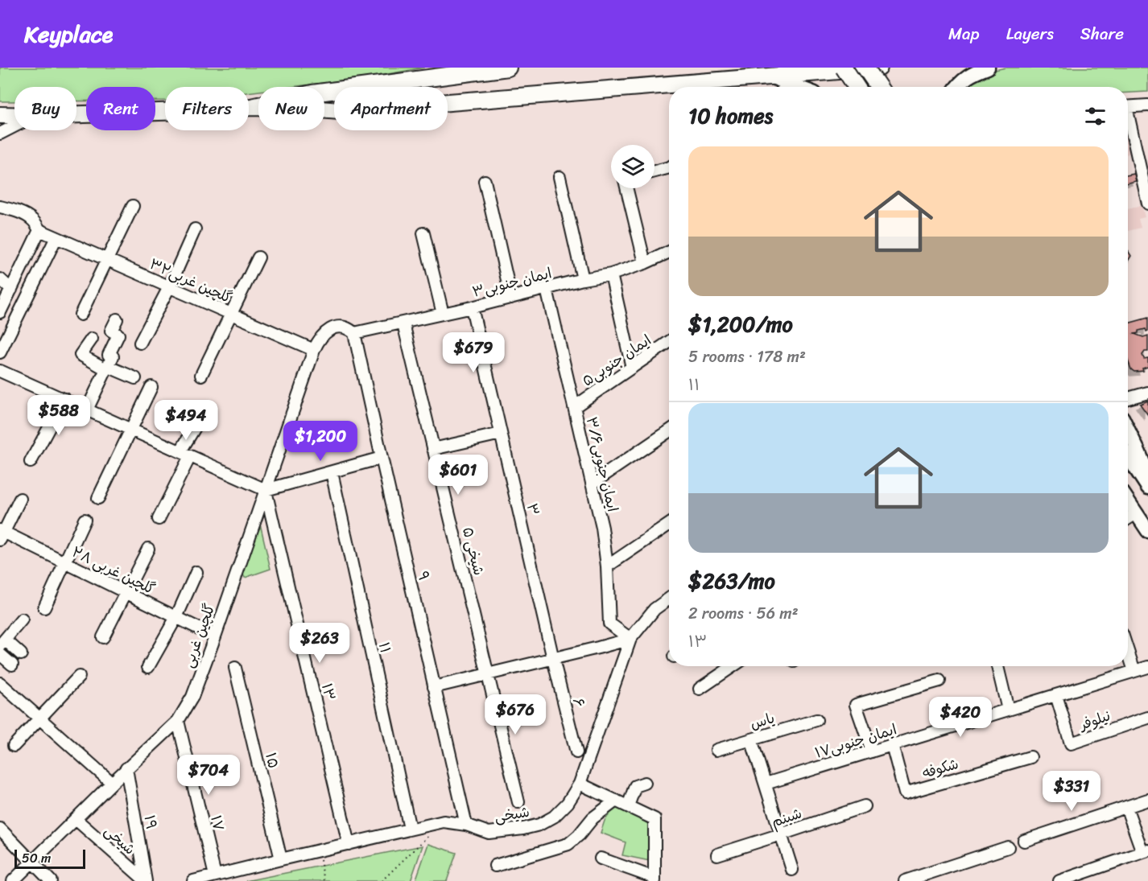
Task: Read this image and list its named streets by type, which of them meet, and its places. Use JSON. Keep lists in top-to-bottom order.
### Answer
{
  "streets": {
    "street": [
      "گلچین غربی۳۲",
      "ایمان جنوبی۳",
      "ایمان جنوبی۵",
      "ایمان جنوبی۳/۶",
      "۳",
      "شیخی ۵",
      "گلچین غربی ۲۸",
      "۹",
      "گلچین غربی",
      "۱۱",
      "۱۳",
      "۶",
      "نیلوفر",
      "یاس",
      "ایمان جنوبی۱۷",
      "۱۵",
      "شکوفه",
      "شیخی",
      "شبنم",
      "۱۹",
      "۱۷"
    ]
  },
  "crossings": [
    ["گلچین غربی۳۲", "گلچین غربی"],
    ["ایمان جنوبی۳", "ایمان جنوبی۳/۶"],
    ["ایمان جنوبی۳", "۳"],
    ["ایمان جنوبی۳", "شیخی ۵"],
    ["ایمان جنوبی۳", "۹"],
    ["ایمان جنوبی۵", "ایمان جنوبی۳/۶"],
    ["ایمان جنوبی۳/۶", "شیخی"],
    ["۳", "۶"],
    ["گلچین غربی ۲۸", "گلچین غربی"],
    ["۹", "شیخی"],
    ["گلچین غربی", "۱۳"],
    ["گلچین غربی", "شیخی"],
    ["گلچین غربی", "۱۹"],
    ["گلچین غربی", "۱۷"],
    ["۱۱", "شیخی"],
    ["۱۳", "شیخی"],
    ["نیلوفر", "ایمان جنوبی۱۷"],
    ["ایمان جنوبی۱۷", "شکوفه"],
    ["۱۵", "شیخی"],
    ["شیخی", "۱۹"],
    ["شیخی", "۱۷"]
  ],
  "scale_bar": "50 m",
  "page": {
    "header": "Keyplace",
    "nav": ["Map", "Layers", "Share"],
    "chip": [
      "Buy",
      "Rent",
      "Filters",
      "New",
      "Apartment"
    ],
    "heading": "10 homes",
    "list": [
      {
        "name": "$1,200/mo",
        "note": "5 rooms · 178 m² · ۱۱"
      },
      {
        "name": "$263/mo",
        "note": "2 rooms · 56 m² · ۱۳"
      }
    ],
    "price": [
      "$679",
      "$588",
      "$494",
      "$1,200",
      "$601",
      "$263",
      "$676",
      "$420",
      "$704",
      "$331"
    ],
    "scale": "50 m"
  }
}
